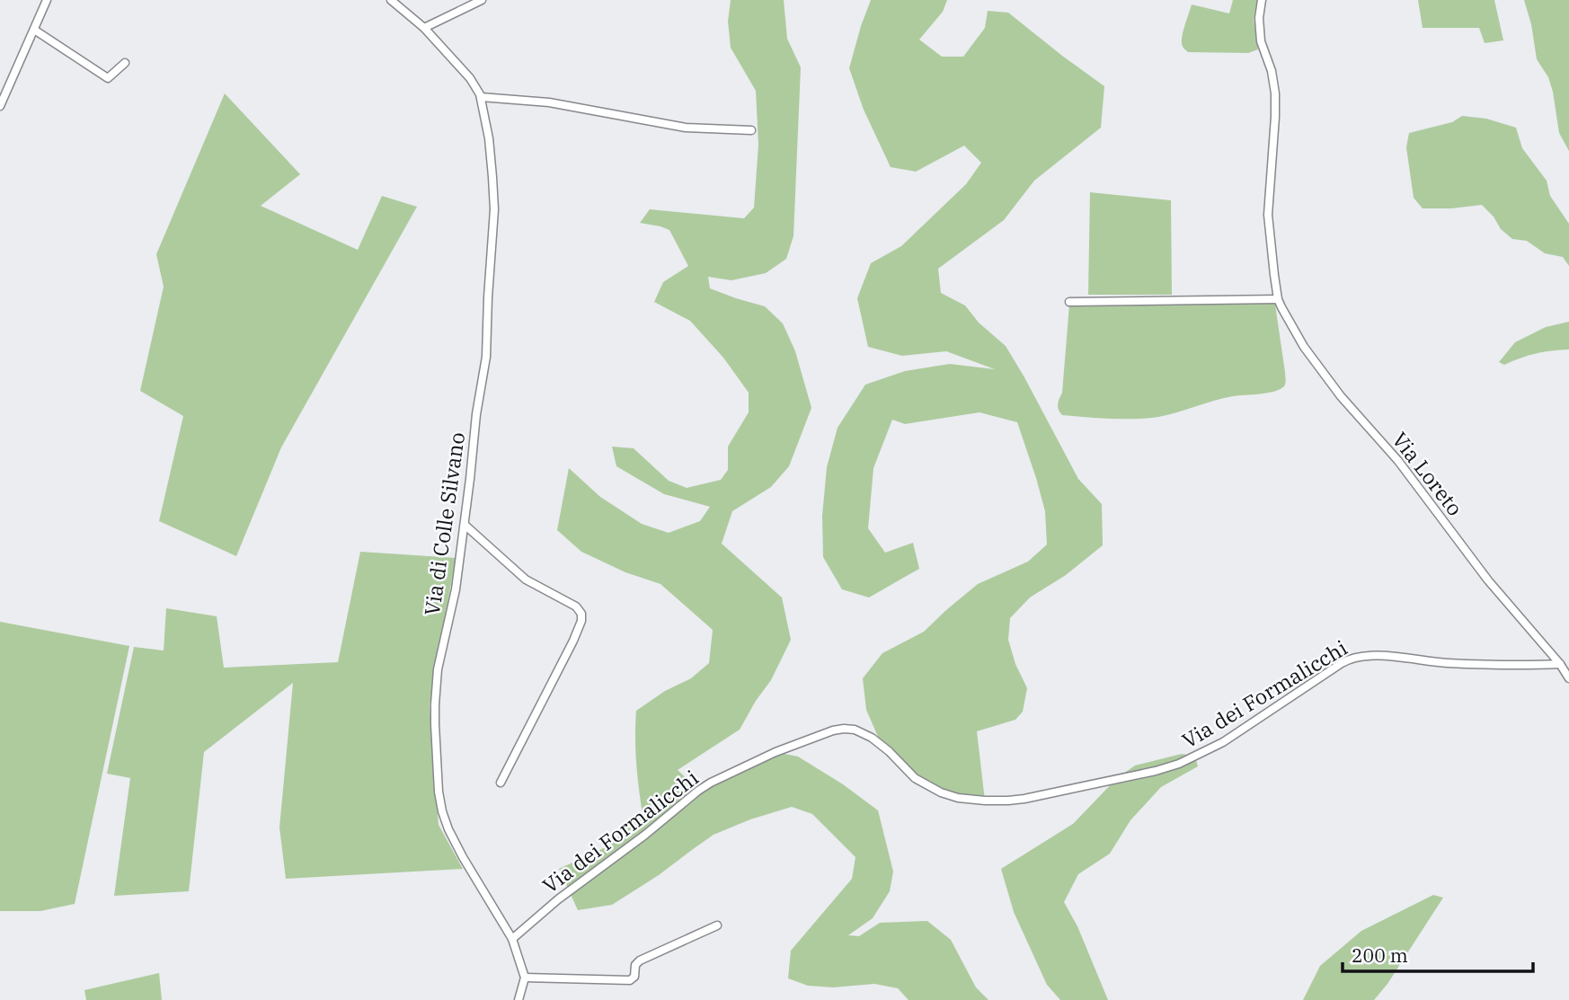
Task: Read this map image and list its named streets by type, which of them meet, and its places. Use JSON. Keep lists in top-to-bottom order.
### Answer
{
  "streets": {
    "street": ["Via Loreto", "Via di Colle Silvano", "Via dei Formalicchi"]
  },
  "crossings": [
    ["Via Loreto", "Via dei Formalicchi"],
    ["Via di Colle Silvano", "Via dei Formalicchi"]
  ],
  "scale_bar": "200 m"
}
